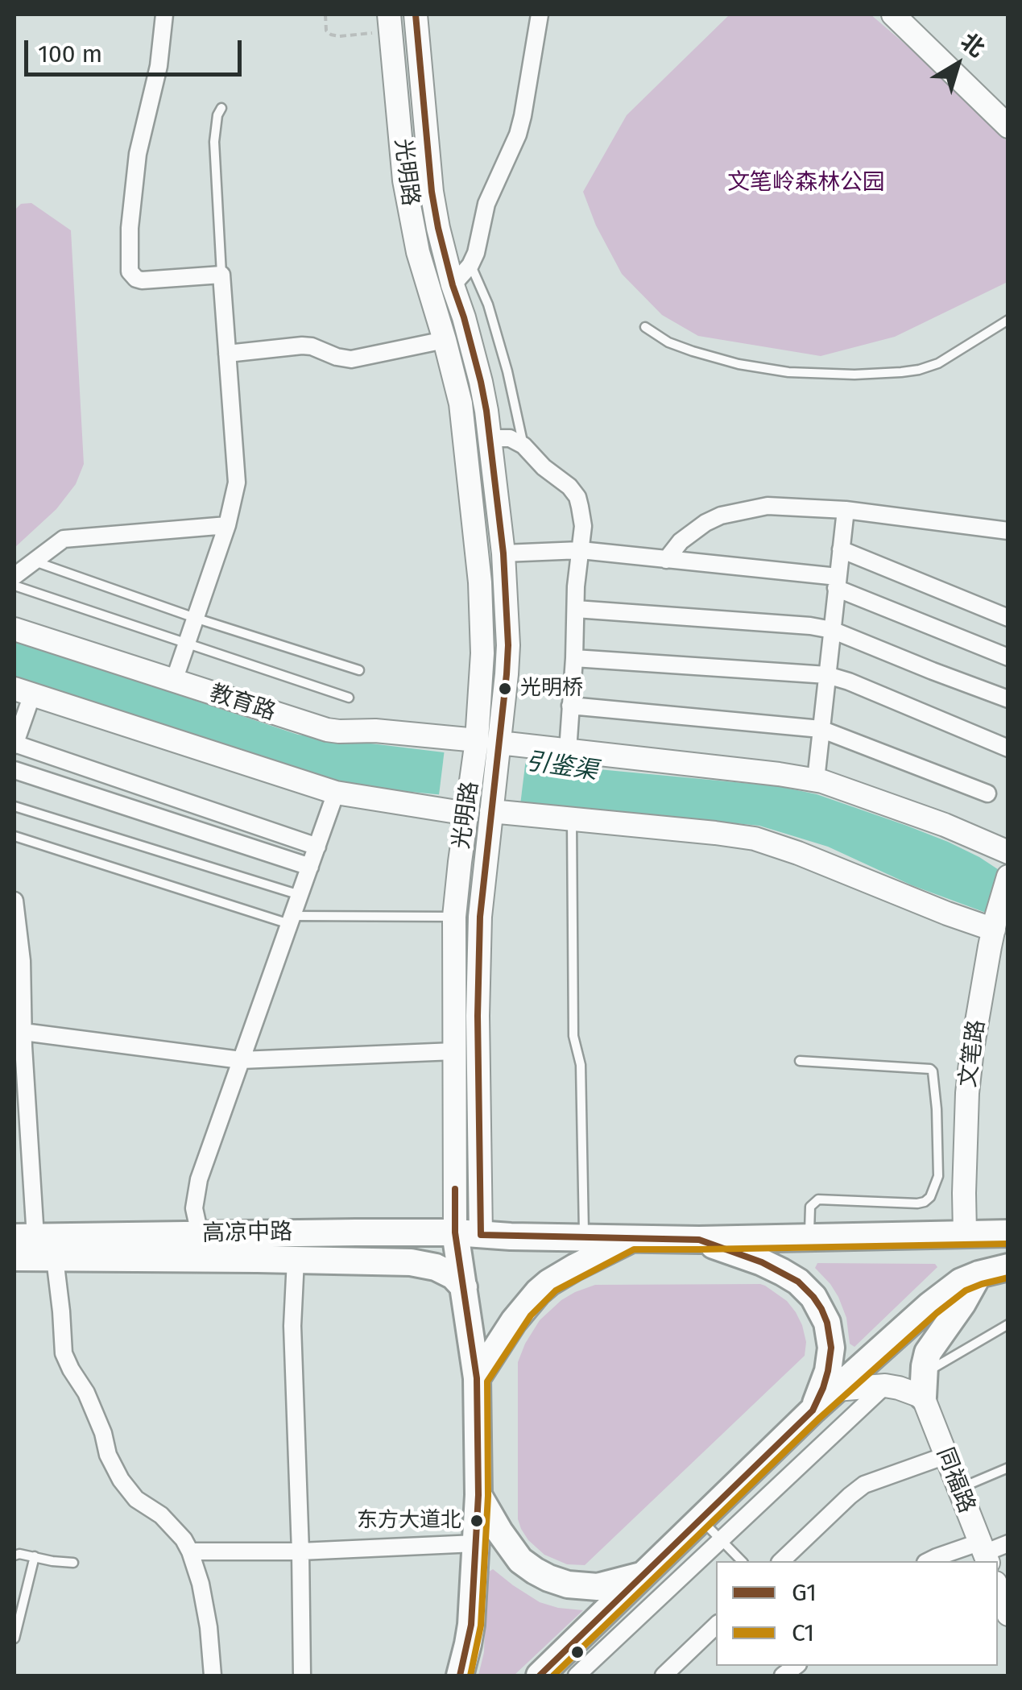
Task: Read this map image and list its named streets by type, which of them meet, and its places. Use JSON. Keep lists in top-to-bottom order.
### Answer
{
  "streets": {
    "main road": ["光明路", "高凉中路"],
    "street": ["教育路", "文笔路", "同福路"]
  },
  "crossings": [
    ["光明路", "教育路"],
    ["光明路", "高凉中路"],
    ["文笔路", "高凉中路"]
  ],
  "water": ["引鉴渠"],
  "parks": ["文笔岭森林公园"],
  "places": ["光明桥", "东方大道北"],
  "lines": ["transit line G1", "transit line C1"],
  "legend": ["G1", "C1"],
  "scale_bar": "100 m",
  "north": "top right"
}
